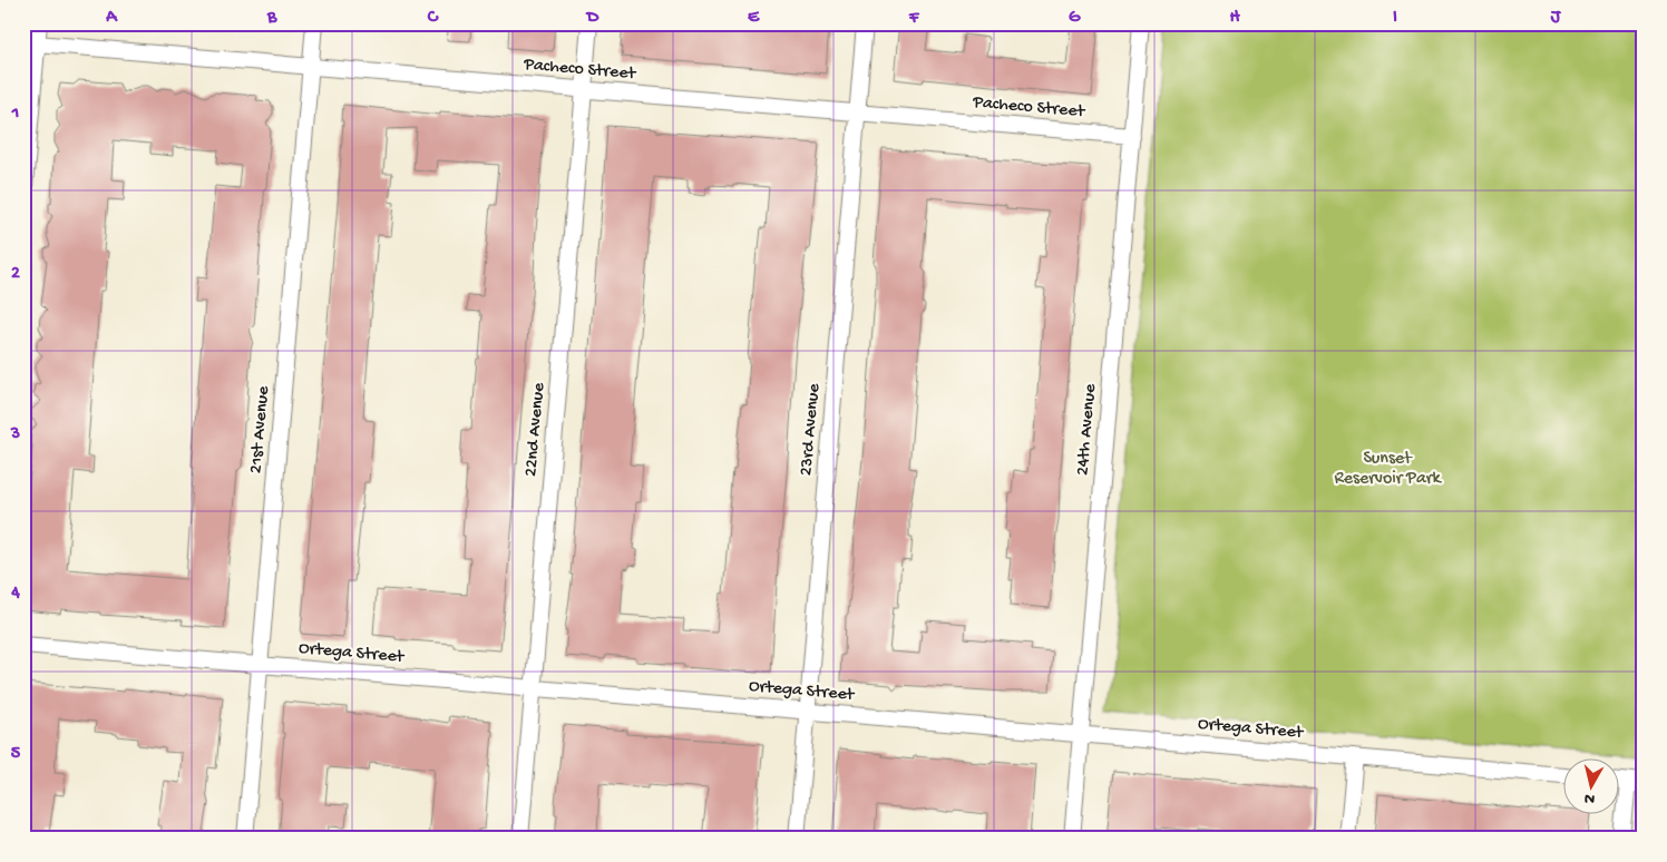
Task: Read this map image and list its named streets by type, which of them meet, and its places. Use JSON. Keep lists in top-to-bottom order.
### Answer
{
  "streets": {
    "street": [
      "Pacheco Street",
      "21st Avenue",
      "22nd Avenue",
      "23rd Avenue",
      "24th Avenue",
      "Ortega Street"
    ]
  },
  "crossings": [
    ["Pacheco Street", "21st Avenue"],
    ["Pacheco Street", "22nd Avenue"],
    ["Pacheco Street", "23rd Avenue"],
    ["Pacheco Street", "24th Avenue"],
    ["21st Avenue", "Ortega Street"],
    ["22nd Avenue", "Ortega Street"],
    ["23rd Avenue", "Ortega Street"],
    ["24th Avenue", "Ortega Street"]
  ],
  "parks": ["Sunset Reservoir Park"],
  "north": "bottom",
  "grid": {
    "columns": [
      "A",
      "B",
      "C",
      "D",
      "E",
      "F",
      "G",
      "H",
      "I",
      "J"
    ],
    "rows": [
      "1",
      "2",
      "3",
      "4",
      "5"
    ]
  }
}
